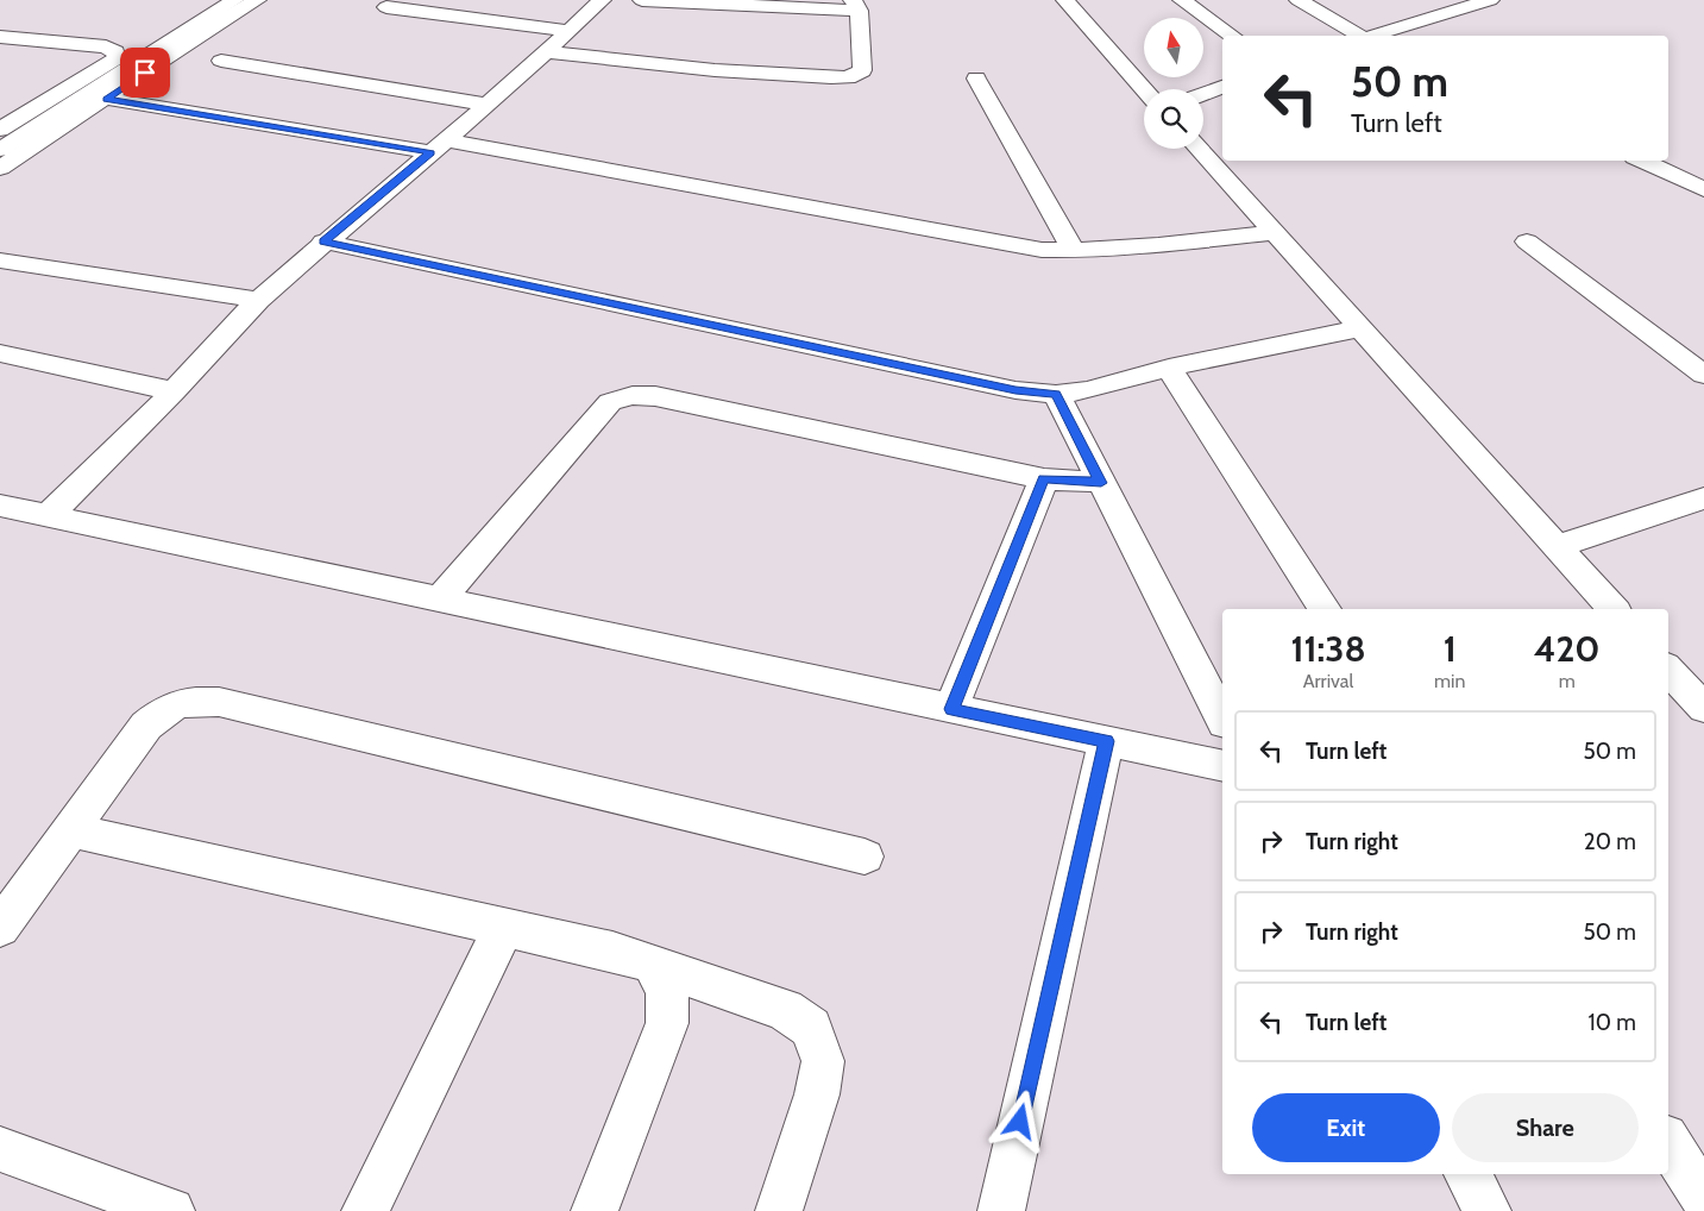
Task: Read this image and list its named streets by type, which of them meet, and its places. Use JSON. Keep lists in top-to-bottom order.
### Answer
{
  "north": "top",
  "page": {
    "turn": ["50 m", "Turn left"],
    "eta": [
      "11:38",
      "Arrival",
      "1",
      "min",
      "420",
      "m"
    ],
    "list": [
      {
        "name": "Turn left",
        "value": "50 m"
      },
      {
        "name": "Turn right",
        "value": "20 m"
      },
      {
        "name": "Turn right",
        "value": "50 m"
      },
      {
        "name": "Turn left",
        "value": "10 m"
      }
    ],
    "buttons": ["Exit", "Share"]
  }
}
